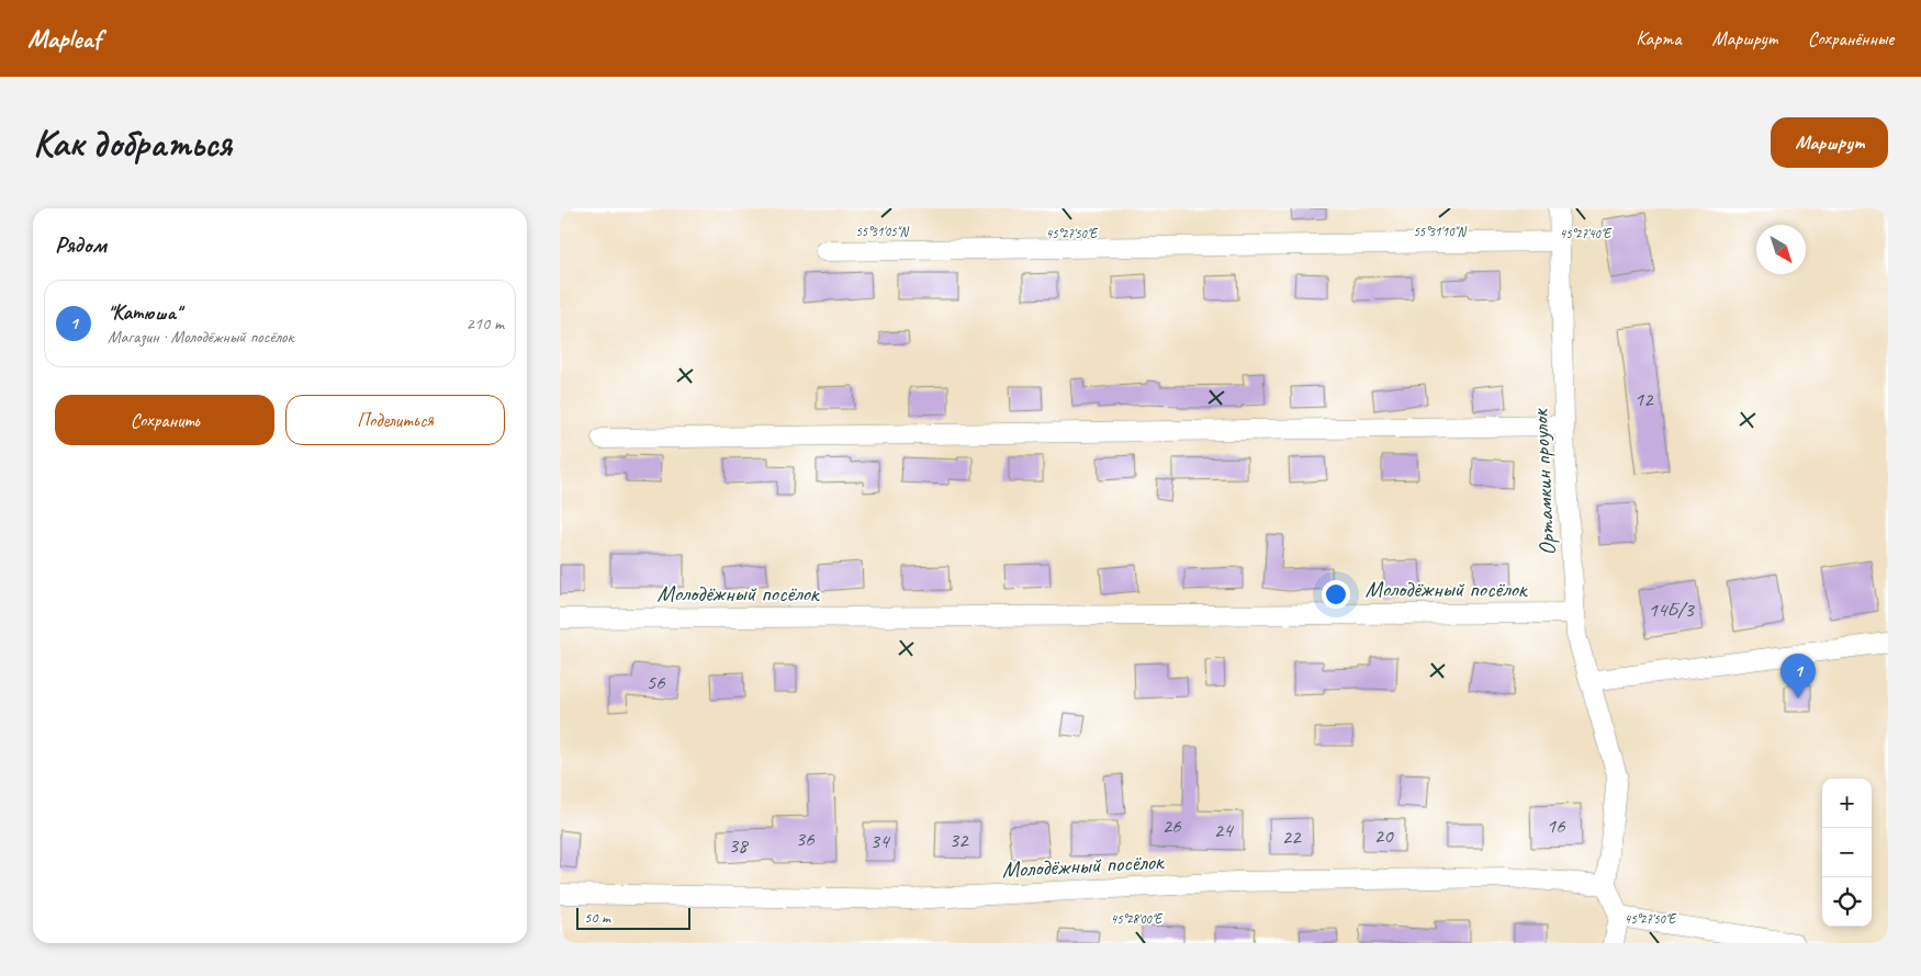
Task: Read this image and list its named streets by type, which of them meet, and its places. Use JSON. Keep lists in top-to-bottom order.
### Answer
{
  "streets": {
    "street": ["Ортамкин проулок", "Молодёжный посёлок"]
  },
  "crossings": [
    ["Ортамкин проулок", "Молодёжный посёлок"]
  ],
  "house_numbers": [
    "12",
    "14Б/3",
    "56",
    "26",
    "16",
    "24",
    "20",
    "22",
    "36",
    "32",
    "34",
    "38"
  ],
  "scale_bar": "50 m",
  "north": "bottom right",
  "page": {
    "header": "Mapleaf",
    "nav": ["Карта", "Маршрут", "Сохранённые"],
    "buttons": [
      "Маршрут",
      ["Сохранить", "Поделиться"]
    ],
    "title": "Как добраться",
    "heading": "Рядом",
    "list": [
      {
        "mark": "1",
        "name": "\"Катюша\"",
        "note": "Магазин · Молодёжный посёлок",
        "value": "210 m"
      }
    ],
    "pins": "1",
    "map_buttons": ["+", "−"],
    "scale": "50 m"
  },
  "coordinates": [
    "55°31'10\"N",
    "55°31'05\"N",
    "45°27'50\"E",
    "45°27'40\"E",
    "45°28'00\"E"
  ]
}
